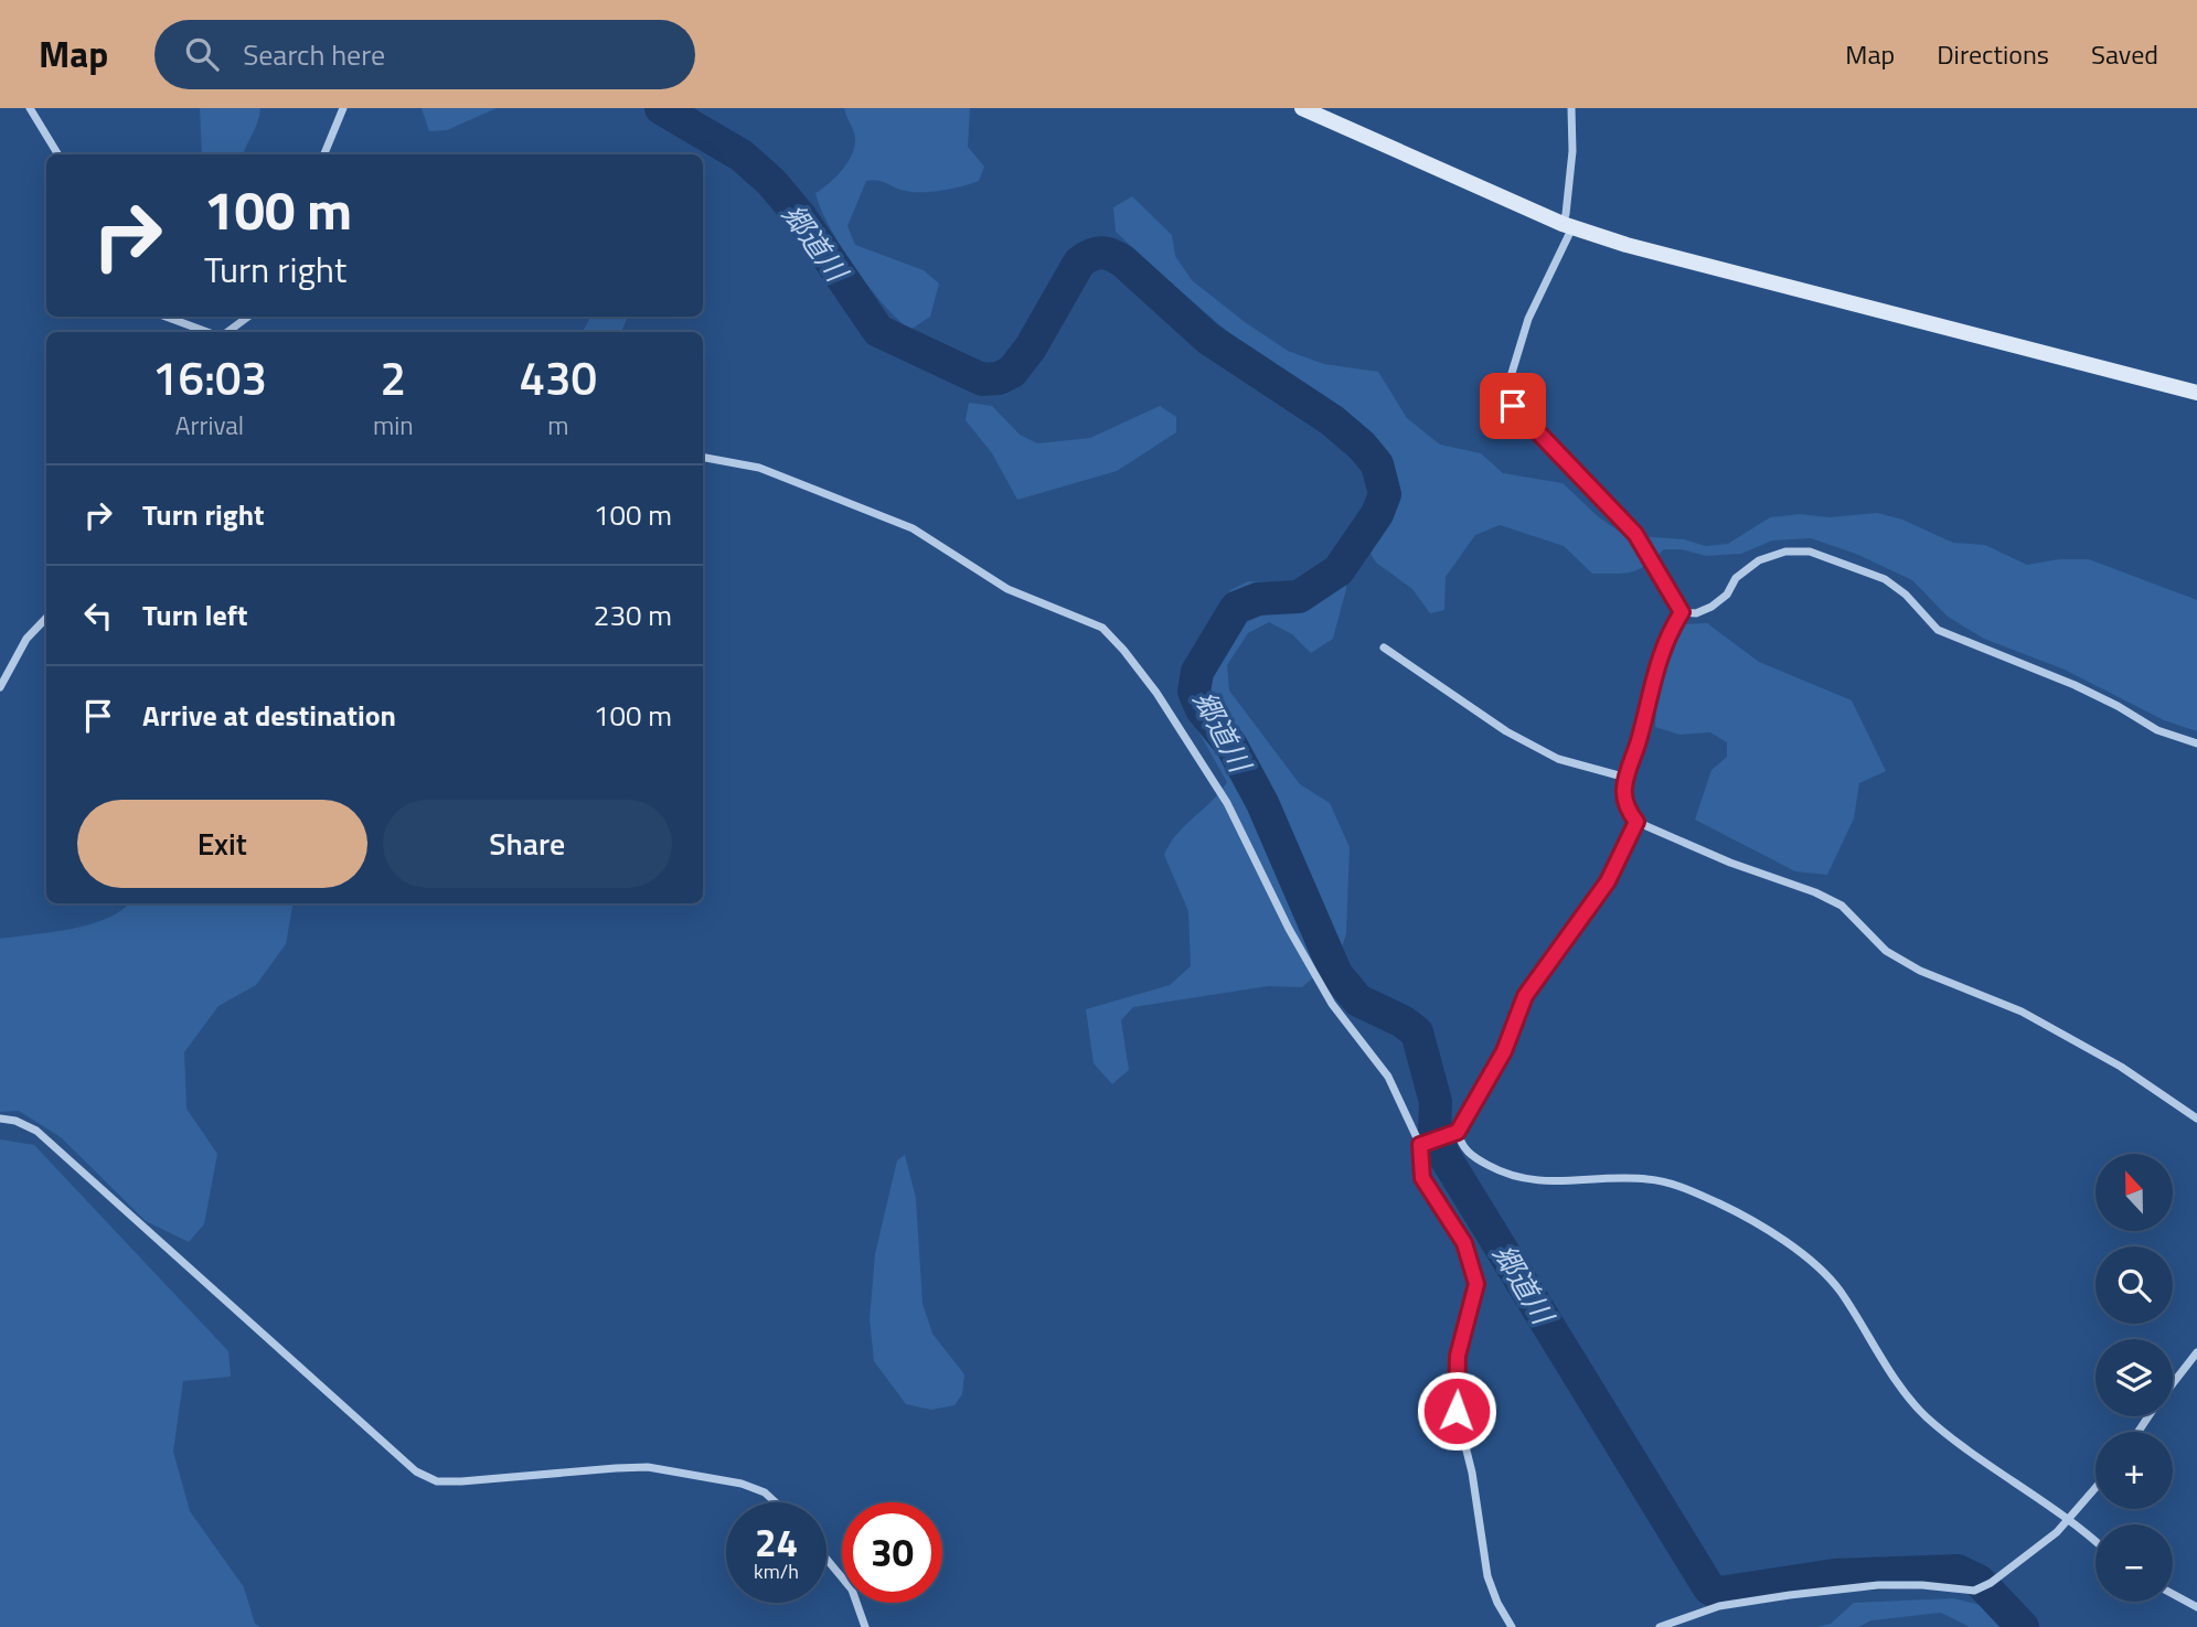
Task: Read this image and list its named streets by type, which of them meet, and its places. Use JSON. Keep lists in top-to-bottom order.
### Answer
{
  "water": ["郷道川"],
  "north": "top",
  "page": {
    "header": "Map",
    "search": "Search here",
    "nav": ["Map", "Directions", "Saved"],
    "turn": ["100 m", "Turn right"],
    "eta": [
      "16:03",
      "Arrival",
      "2",
      "min",
      "430",
      "m"
    ],
    "list": [
      {
        "name": "Turn right",
        "value": "100 m"
      },
      {
        "name": "Turn left",
        "value": "230 m"
      },
      {
        "name": "Arrive at destination",
        "value": "100 m"
      }
    ],
    "buttons": ["Exit", "Share"],
    "map_buttons": ["+", "−"],
    "speed": "24 km/h",
    "limit": "30"
  }
}
